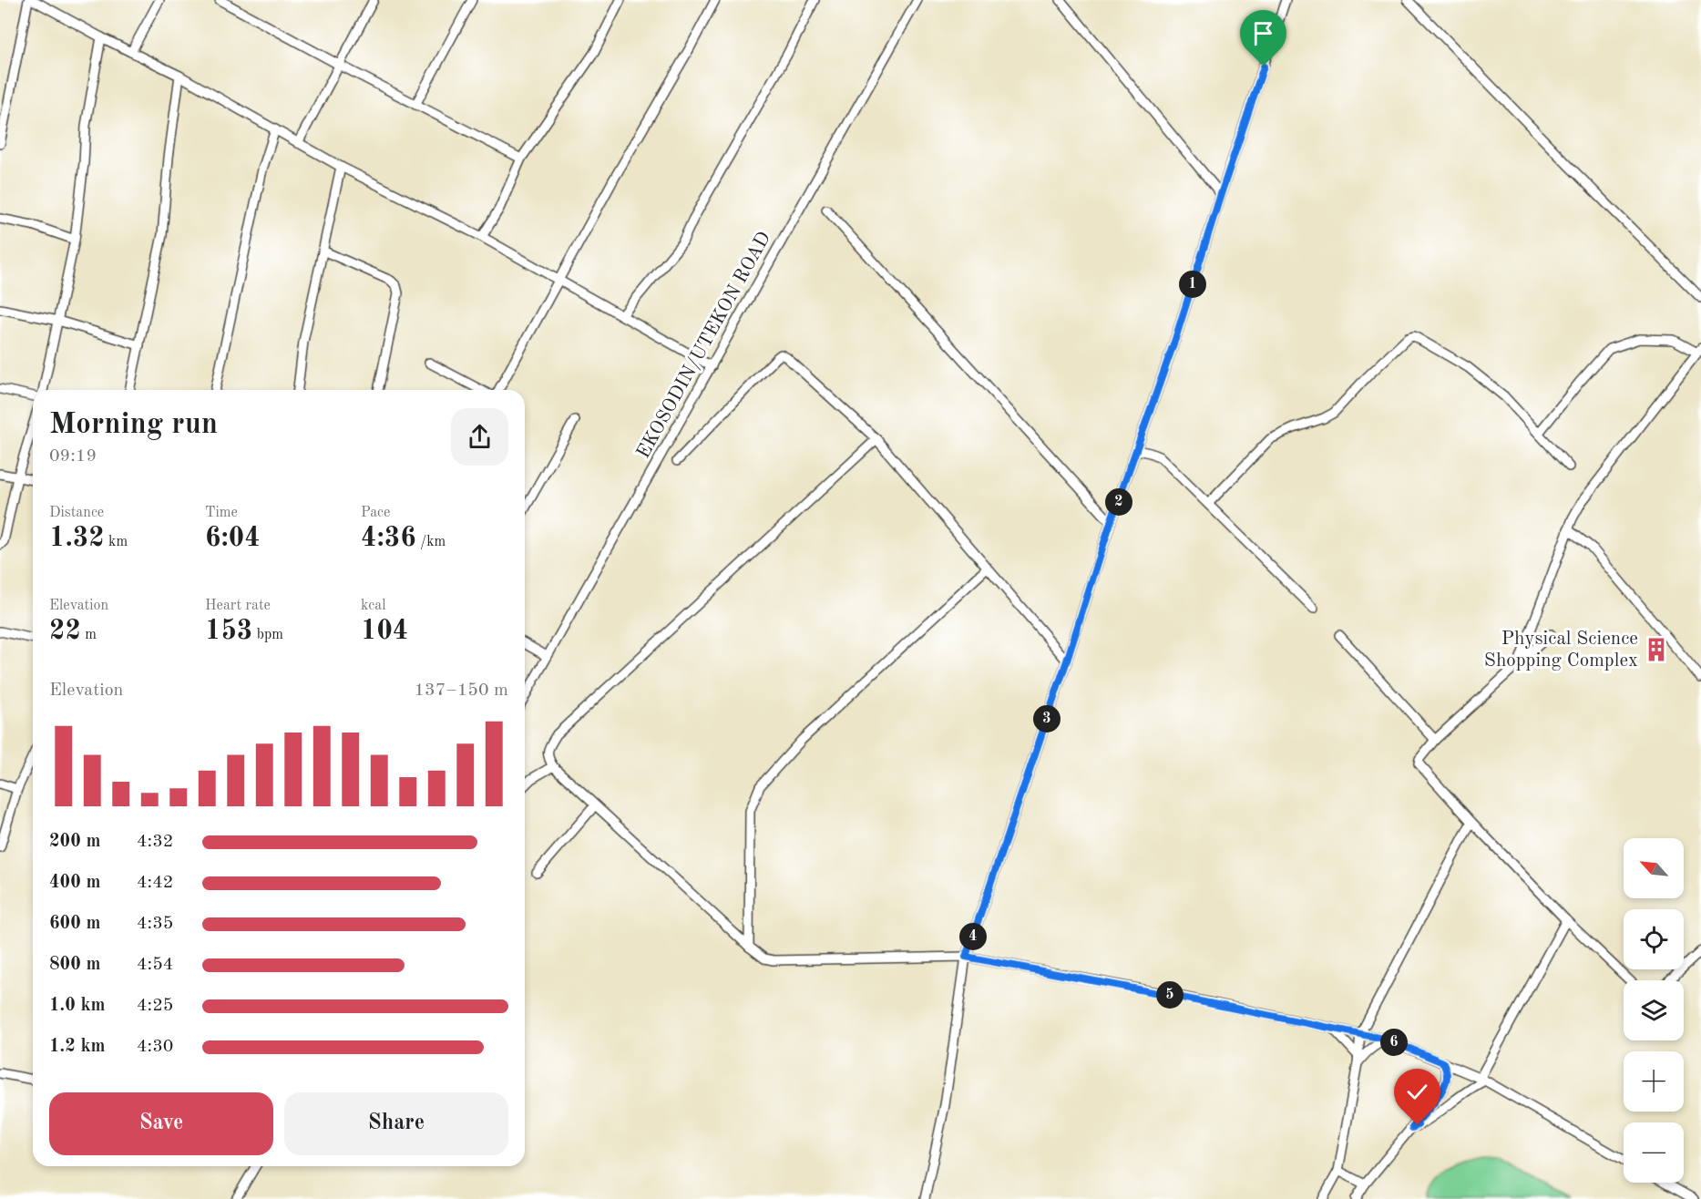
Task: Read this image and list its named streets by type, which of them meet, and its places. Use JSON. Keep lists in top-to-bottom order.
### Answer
{
  "streets": {
    "street": ["EKOSODIN/UTEKON ROAD"]
  },
  "places": {
    "building": ["Physical Science Shopping Complex"]
  },
  "north": "top left",
  "page": {
    "pins": [
      "1",
      "2",
      "3",
      "4",
      "5",
      "6"
    ],
    "heading": ["Morning run", "09:19"],
    "stats": [
      ["Distance", "1.32 km"],
      ["Time", "6:04"],
      ["Pace", "4:36 /km"],
      ["Elevation", "22 m"],
      ["Heart rate", "153 bpm"],
      ["kcal", "104"]
    ],
    "chart": ["Elevation", "137–150 m"],
    "list": [
      {
        "name": "200 m",
        "note": "4:32"
      },
      {
        "name": "400 m",
        "note": "4:42"
      },
      {
        "name": "600 m",
        "note": "4:35"
      },
      {
        "name": "800 m",
        "note": "4:54"
      },
      {
        "name": "1.0 km",
        "note": "4:25"
      },
      {
        "name": "1.2 km",
        "note": "4:30"
      }
    ],
    "map_buttons": ["+", "−"],
    "buttons": ["Save", "Share"]
  }
}
